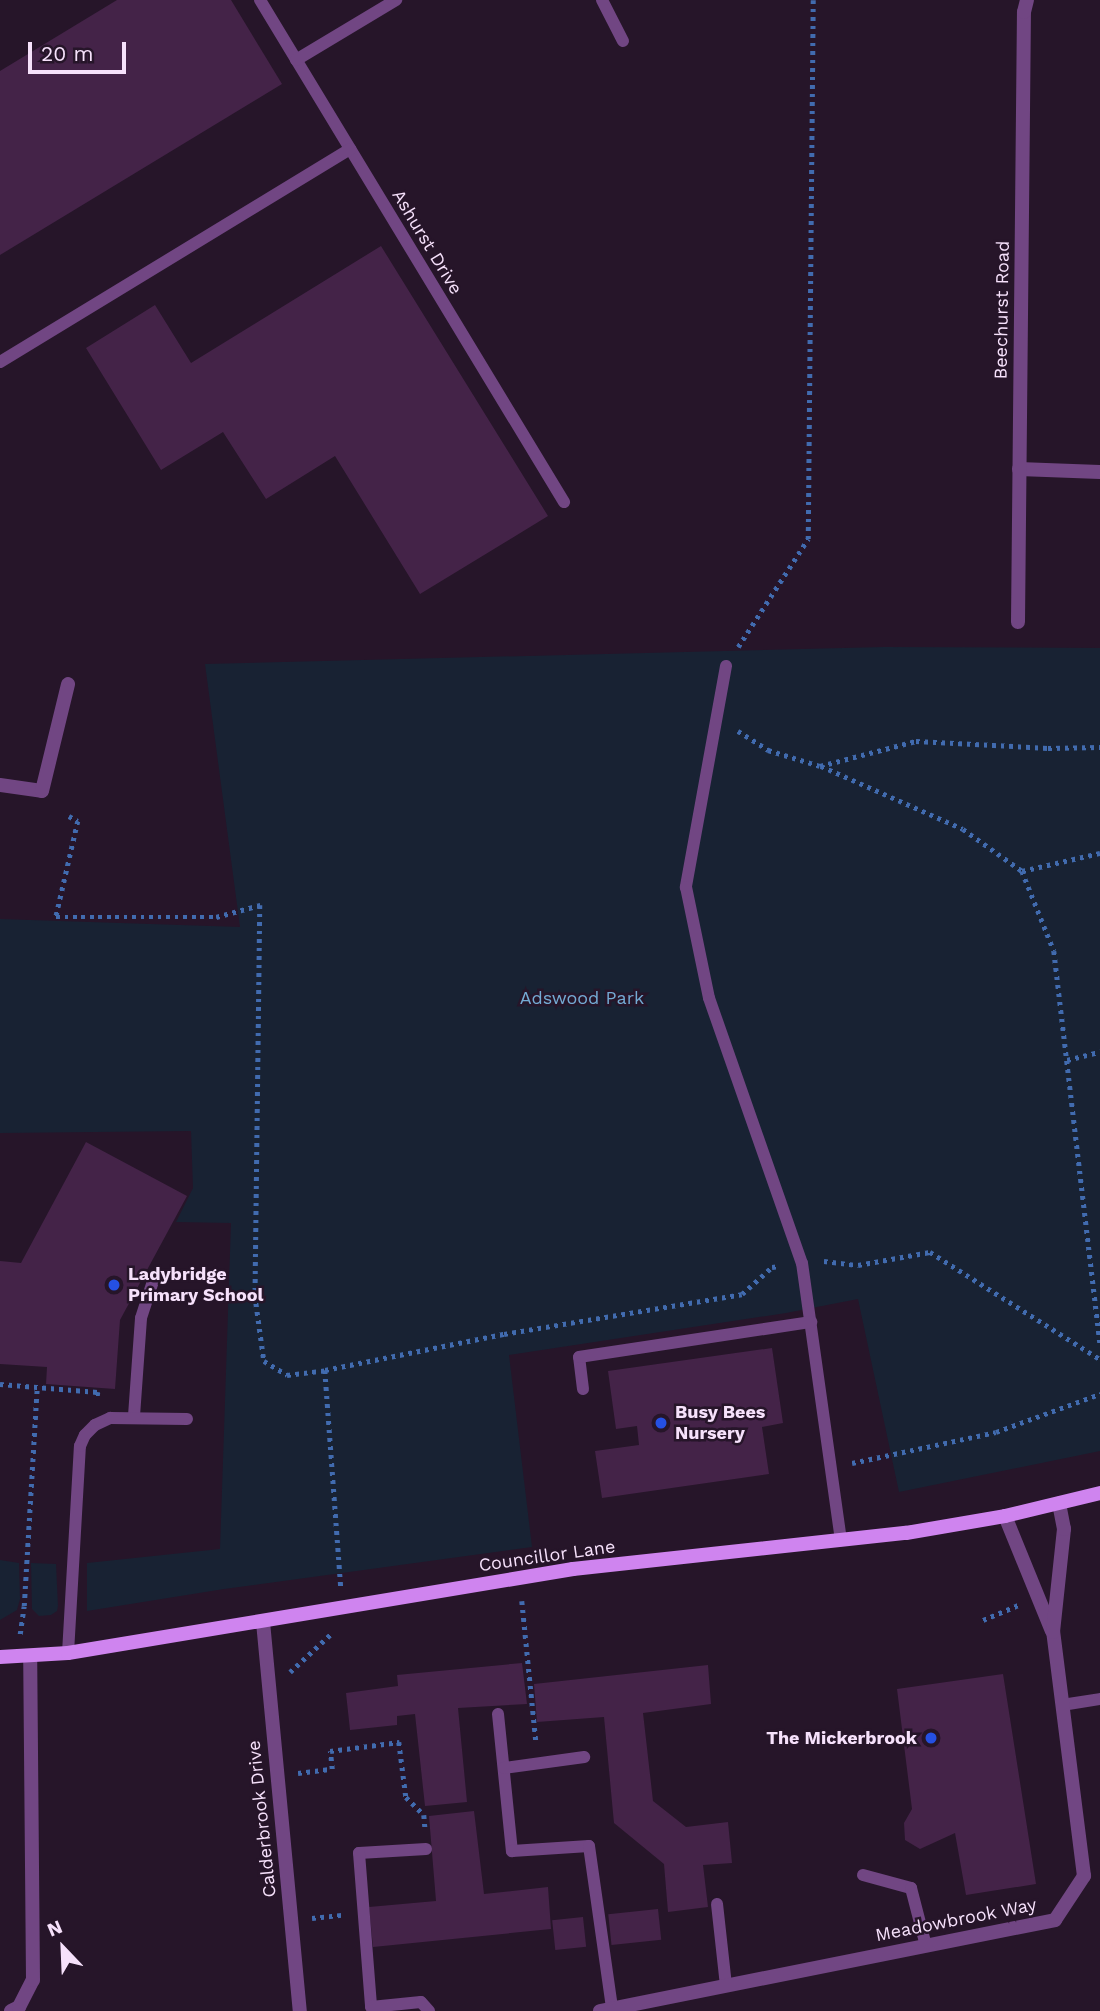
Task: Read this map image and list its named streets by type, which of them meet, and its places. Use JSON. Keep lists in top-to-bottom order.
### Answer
{
  "streets": {
    "street": [
      "Beechurst Road",
      "Councillor Lane",
      "Calderbrook Drive",
      "Meadowbrook Way"
    ],
    "lane": ["Ashurst Drive"]
  },
  "crossings": [
    ["Councillor Lane", "Calderbrook Drive"],
    ["Councillor Lane", "Meadowbrook Way"]
  ],
  "parks": ["Adswood Park"],
  "places": ["Ladybridge Primary School", "Busy Bees Nursery", "The Mickerbrook"],
  "scale_bar": "20 m",
  "north": "top left"
}
